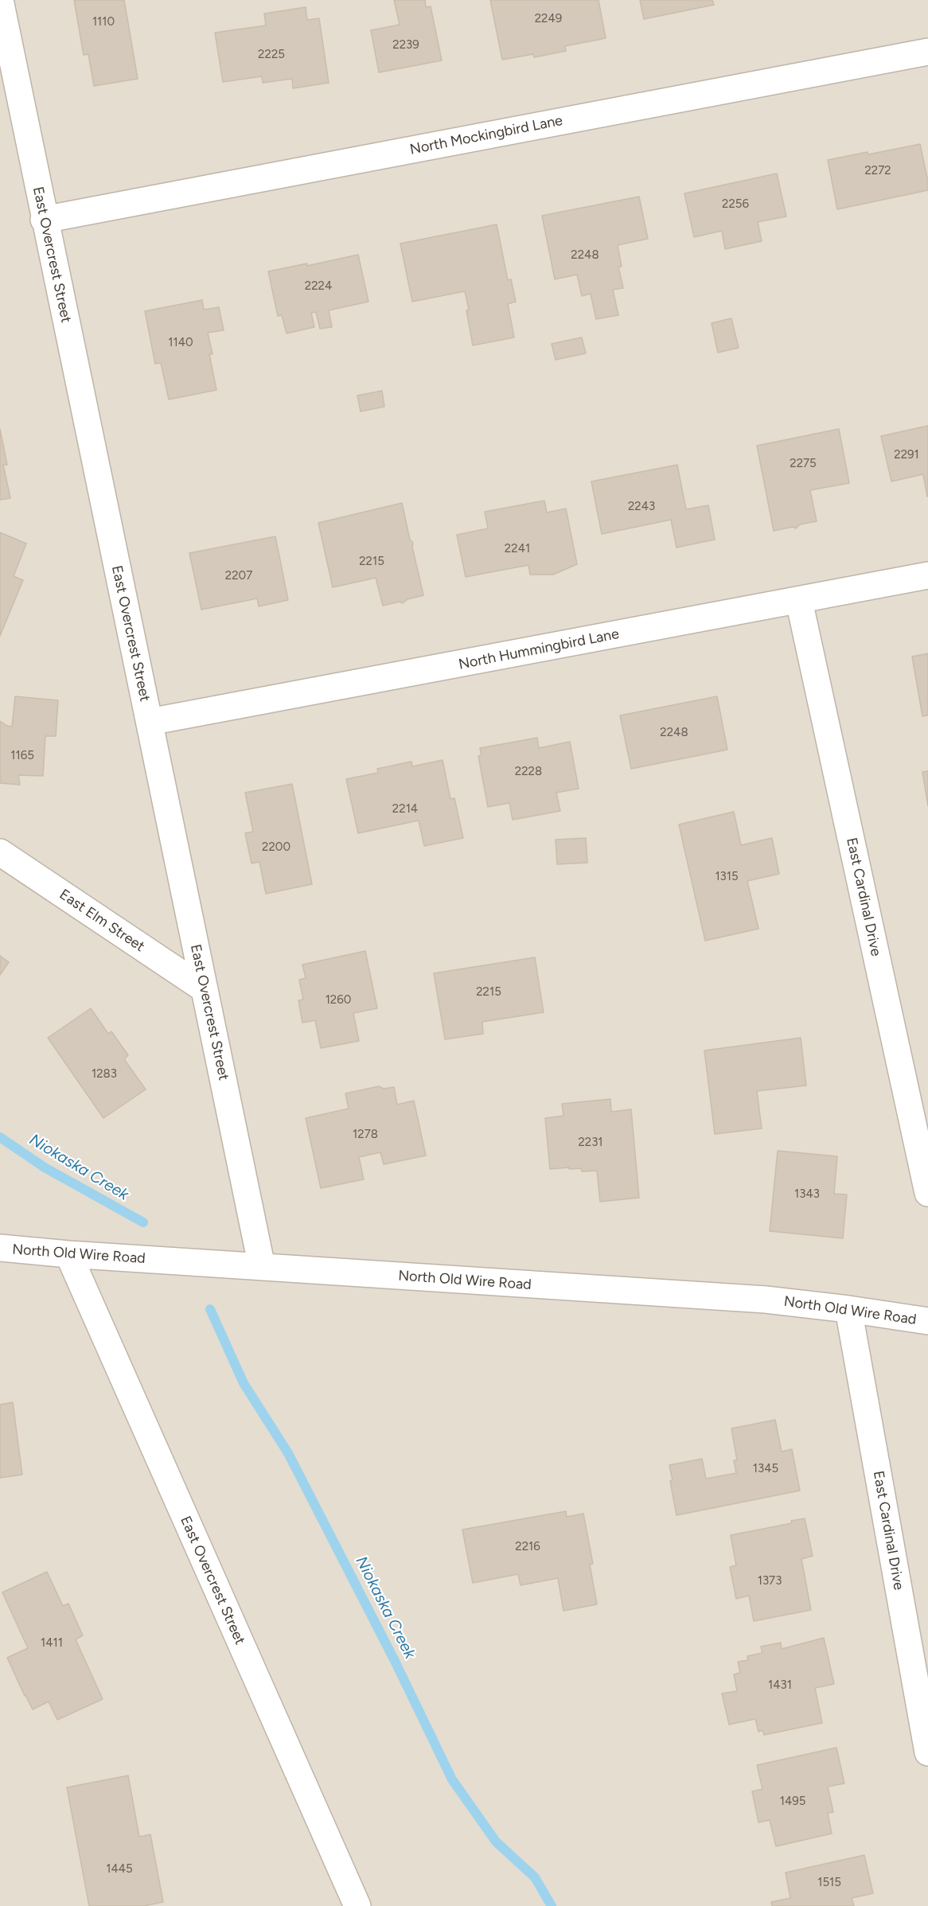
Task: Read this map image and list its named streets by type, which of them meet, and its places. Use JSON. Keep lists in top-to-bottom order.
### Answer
{
  "streets": {
    "street": [
      "North Mockingbird Lane",
      "East Overcrest Street",
      "North Hummingbird Lane",
      "East Cardinal Drive",
      "East Elm Street",
      "North Old Wire Road"
    ]
  },
  "crossings": [
    ["North Mockingbird Lane", "East Overcrest Street"],
    ["East Overcrest Street", "North Hummingbird Lane"],
    ["East Overcrest Street", "East Elm Street"],
    ["East Overcrest Street", "North Old Wire Road"],
    ["North Hummingbird Lane", "East Cardinal Drive"],
    ["East Cardinal Drive", "North Old Wire Road"]
  ],
  "water": ["Niokaska Creek"],
  "house_numbers": [
    "2249",
    "1110",
    "2239",
    "2225",
    "2272",
    "2256",
    "2248",
    "2224",
    "1140",
    "2291",
    "2275",
    "2243",
    "2241",
    "2215",
    "2207",
    "2248",
    "1165",
    "2228",
    "2214",
    "2200",
    "1315",
    "2215",
    "1260",
    "1283",
    "1278",
    "2231",
    "1343",
    "1345",
    "2216",
    "1373",
    "1411",
    "1431",
    "1495",
    "1445",
    "1515"
  ]
}
